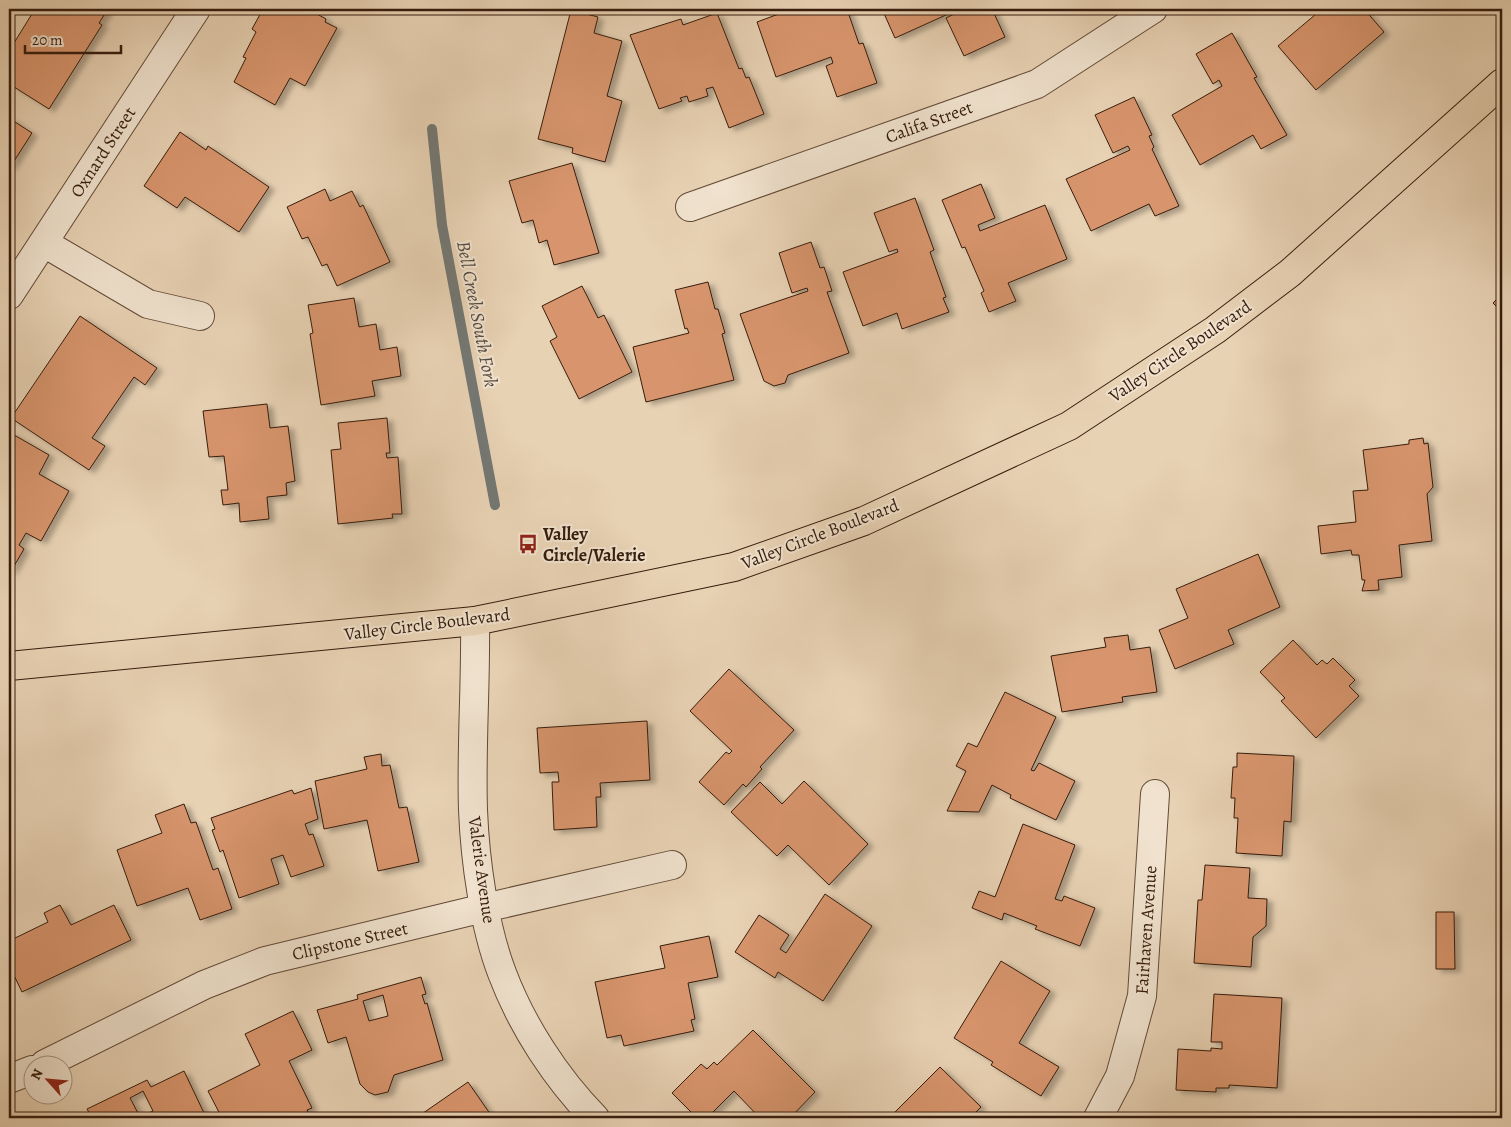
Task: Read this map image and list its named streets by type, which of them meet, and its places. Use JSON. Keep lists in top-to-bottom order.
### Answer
{
  "streets": {
    "main road": ["Valley Circle Boulevard"],
    "street": [
      "Califa Street",
      "Oxnard Street",
      "Valerie Avenue",
      "Fairhaven Avenue",
      "Clipstone Street"
    ]
  },
  "crossings": [
    ["Valley Circle Boulevard", "Valerie Avenue"],
    ["Valerie Avenue", "Clipstone Street"]
  ],
  "water": ["Bell Creek South Fork"],
  "places": {
    "bus stop": ["Valley Circle/Valerie"]
  },
  "scale_bar": "20 m",
  "north": "top left"
}
